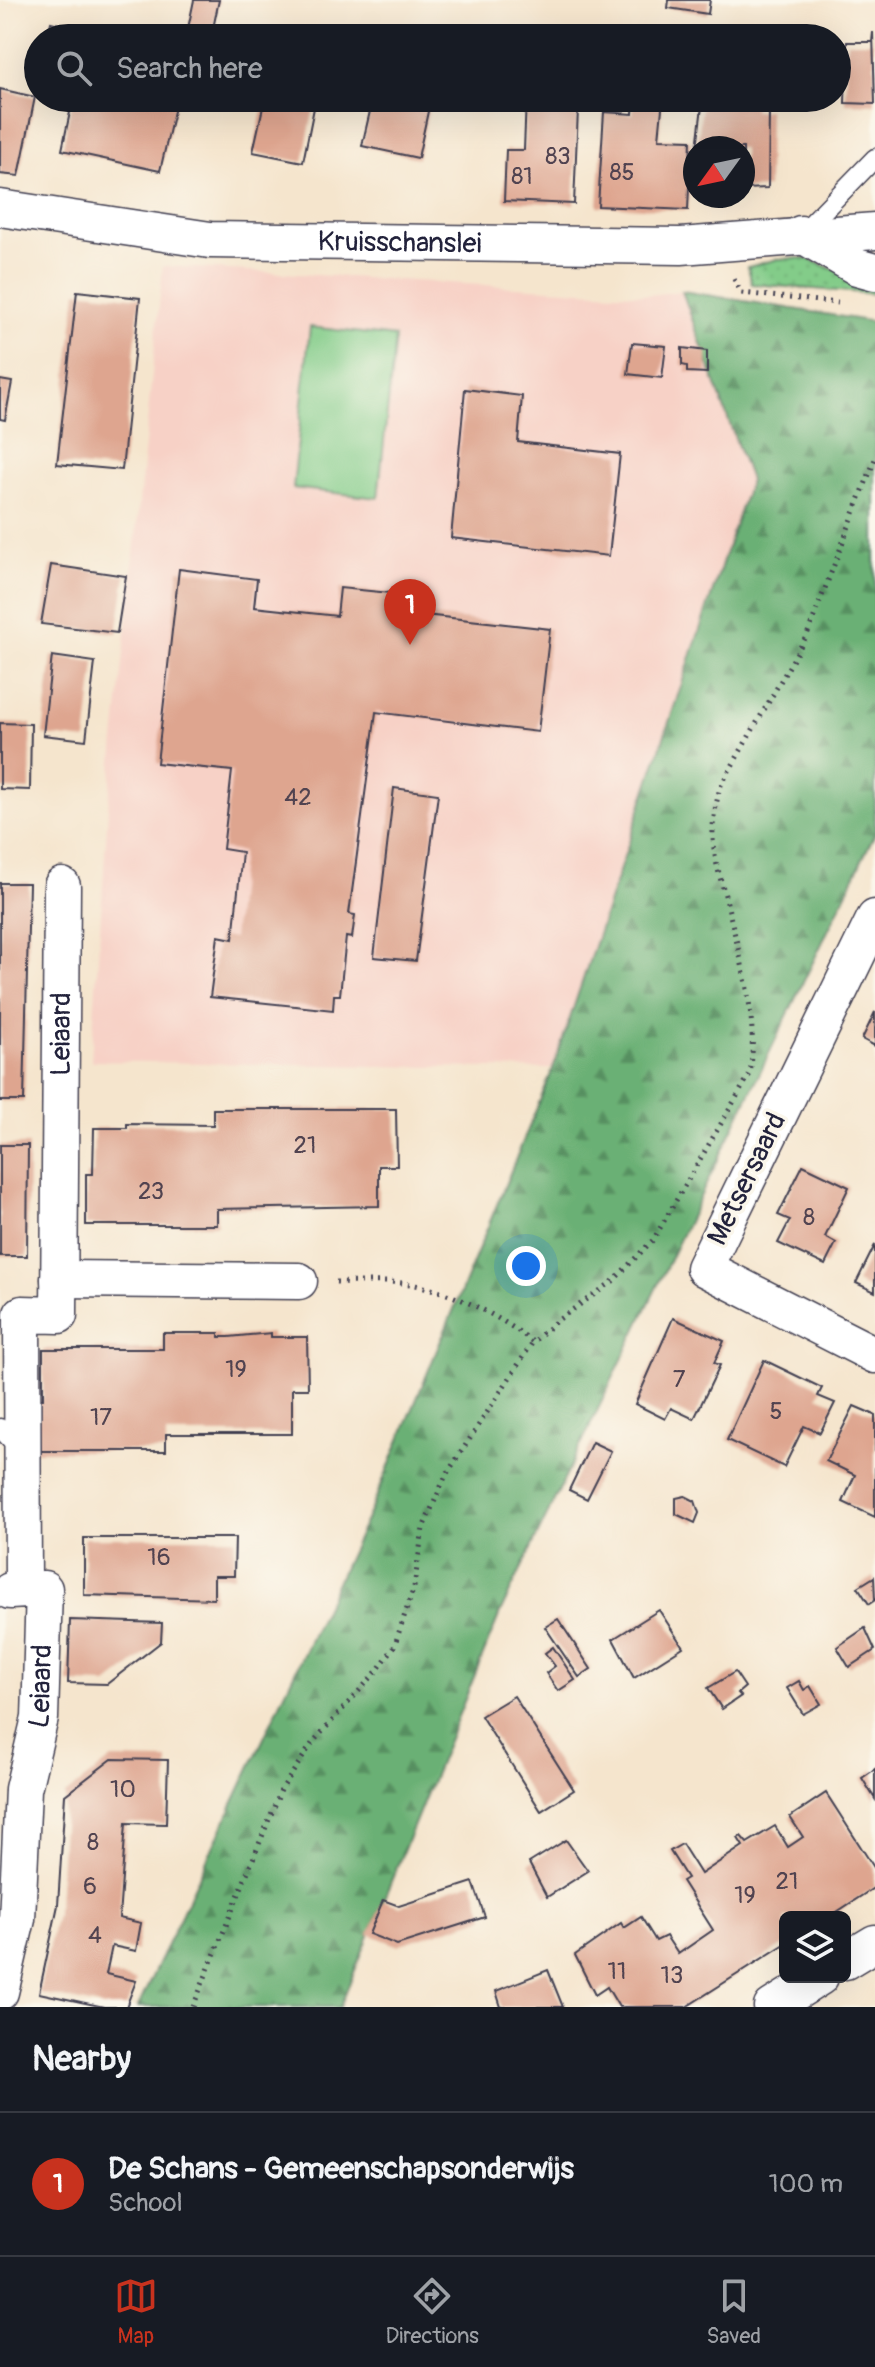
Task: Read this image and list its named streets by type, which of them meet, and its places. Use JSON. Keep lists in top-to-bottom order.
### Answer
{
  "streets": {
    "street": ["Kruisschanslei", "Leiaard", "Metsersaard"]
  },
  "house_numbers": [
    "83",
    "85",
    "81",
    "42",
    "21",
    "23",
    "8",
    "19",
    "7",
    "5",
    "17",
    "16",
    "10",
    "8",
    "21",
    "6",
    "19",
    "4",
    "11",
    "13"
  ],
  "north": "bottom left",
  "page": {
    "search": "Search here",
    "pins": "1",
    "heading": "Nearby",
    "list": [
      {
        "mark": "1",
        "name": "De Schans - Gemeenschapsonderwijs",
        "note": "School",
        "value": "100 m"
      }
    ],
    "nav": ["Map", "Directions", "Saved"]
  }
}
